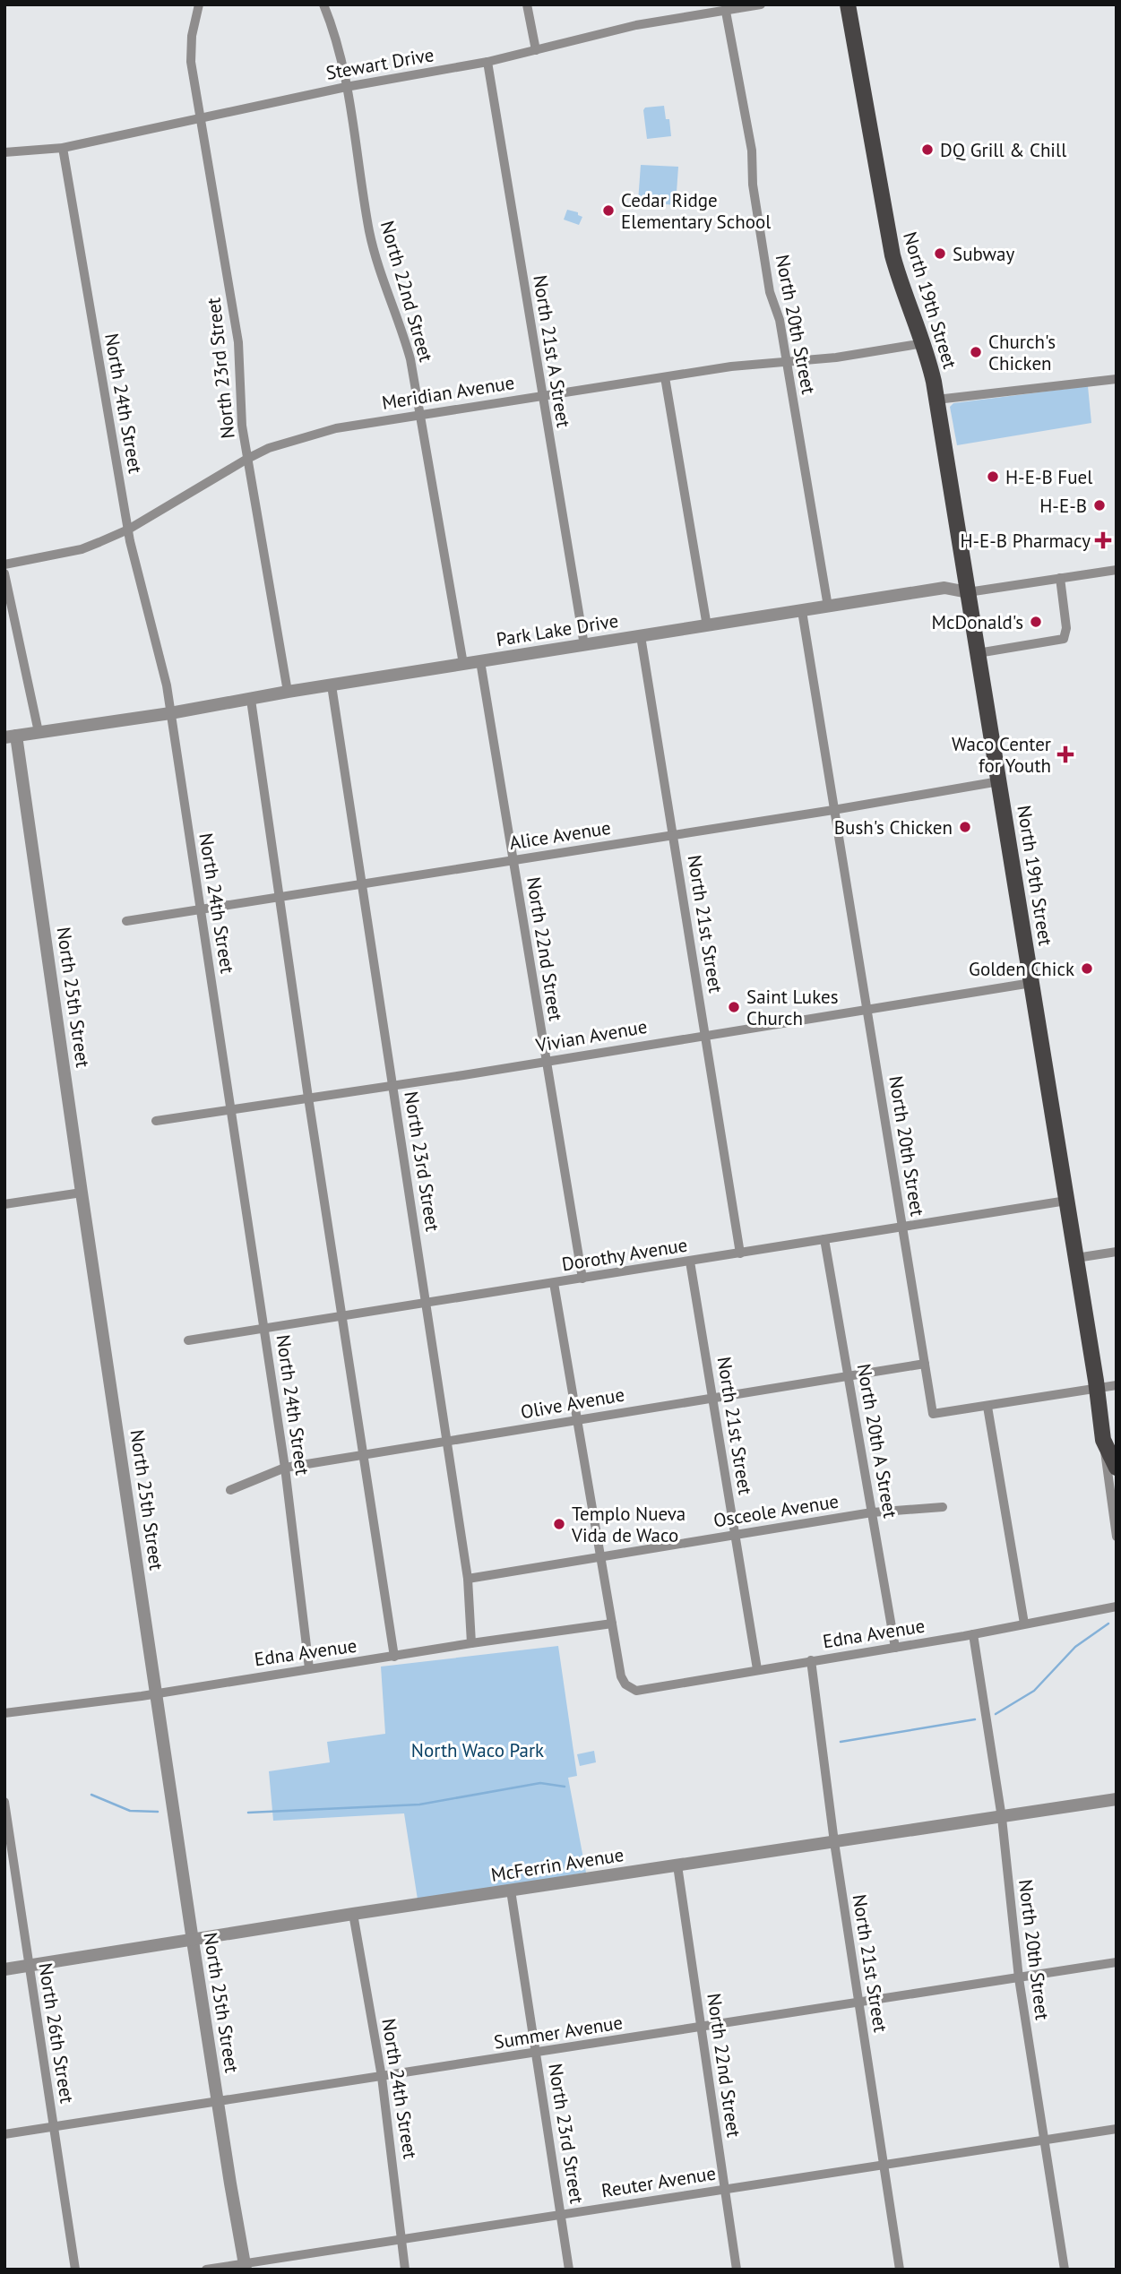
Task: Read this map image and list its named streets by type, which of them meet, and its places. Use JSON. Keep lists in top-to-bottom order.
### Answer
{
  "streets": {
    "main road": ["North 19th Street"],
    "street": [
      "Stewart Drive",
      "North 22nd Street",
      "North 20th Street",
      "North 21st A Street",
      "North 23rd Street",
      "Meridian Avenue",
      "North 24th Street",
      "Park Lake Drive",
      "Alice Avenue",
      "North 21st Street",
      "North 25th Street",
      "Vivian Avenue",
      "Dorothy Avenue",
      "Olive Avenue",
      "North 20th A Street",
      "Osceole Avenue",
      "Edna Avenue",
      "McFerrin Avenue",
      "Summer Avenue",
      "North 26th Street",
      "Reuter Avenue"
    ]
  },
  "crossings": [
    ["Stewart Drive", "North 22nd Street"],
    ["Stewart Drive", "North 20th Street"],
    ["Stewart Drive", "North 21st A Street"],
    ["Stewart Drive", "North 23rd Street"],
    ["Stewart Drive", "North 24th Street"],
    ["North 22nd Street", "Meridian Avenue"],
    ["North 22nd Street", "Park Lake Drive"],
    ["North 22nd Street", "Alice Avenue"],
    ["North 22nd Street", "Vivian Avenue"],
    ["North 22nd Street", "Dorothy Avenue"],
    ["North 22nd Street", "McFerrin Avenue"],
    ["North 22nd Street", "Summer Avenue"],
    ["North 22nd Street", "Reuter Avenue"],
    ["North 19th Street", "Meridian Avenue"],
    ["North 19th Street", "Park Lake Drive"],
    ["North 19th Street", "Alice Avenue"],
    ["North 19th Street", "Vivian Avenue"],
    ["North 19th Street", "Dorothy Avenue"],
    ["North 20th Street", "Meridian Avenue"],
    ["North 20th Street", "Park Lake Drive"],
    ["North 20th Street", "Alice Avenue"],
    ["North 20th Street", "Vivian Avenue"],
    ["North 20th Street", "Dorothy Avenue"],
    ["North 20th Street", "Olive Avenue"],
    ["North 20th Street", "Edna Avenue"],
    ["North 20th Street", "McFerrin Avenue"],
    ["North 20th Street", "Summer Avenue"],
    ["North 20th Street", "Reuter Avenue"],
    ["North 21st A Street", "Meridian Avenue"],
    ["North 21st A Street", "Park Lake Drive"],
    ["North 23rd Street", "Meridian Avenue"],
    ["North 23rd Street", "Park Lake Drive"],
    ["North 23rd Street", "Alice Avenue"],
    ["North 23rd Street", "Vivian Avenue"],
    ["North 23rd Street", "Dorothy Avenue"],
    ["North 23rd Street", "Olive Avenue"],
    ["North 23rd Street", "Osceole Avenue"],
    ["North 23rd Street", "Edna Avenue"],
    ["North 23rd Street", "McFerrin Avenue"],
    ["North 23rd Street", "Summer Avenue"],
    ["North 23rd Street", "Reuter Avenue"],
    ["Meridian Avenue", "North 24th Street"],
    ["North 24th Street", "Park Lake Drive"],
    ["North 24th Street", "Alice Avenue"],
    ["North 24th Street", "Vivian Avenue"],
    ["North 24th Street", "Dorothy Avenue"],
    ["North 24th Street", "Olive Avenue"],
    ["North 24th Street", "Edna Avenue"],
    ["North 24th Street", "McFerrin Avenue"],
    ["North 24th Street", "Summer Avenue"],
    ["North 24th Street", "Reuter Avenue"],
    ["Park Lake Drive", "North 21st Street"],
    ["Park Lake Drive", "North 25th Street"],
    ["Alice Avenue", "North 21st Street"],
    ["North 21st Street", "Vivian Avenue"],
    ["North 21st Street", "Dorothy Avenue"],
    ["North 21st Street", "Olive Avenue"],
    ["North 21st Street", "Osceole Avenue"],
    ["North 21st Street", "Edna Avenue"],
    ["North 21st Street", "McFerrin Avenue"],
    ["North 21st Street", "Summer Avenue"],
    ["North 21st Street", "Reuter Avenue"],
    ["North 25th Street", "Edna Avenue"],
    ["North 25th Street", "McFerrin Avenue"],
    ["North 25th Street", "Summer Avenue"],
    ["North 25th Street", "Reuter Avenue"],
    ["Dorothy Avenue", "North 20th A Street"],
    ["Olive Avenue", "North 20th A Street"],
    ["North 20th A Street", "Osceole Avenue"],
    ["North 20th A Street", "Edna Avenue"],
    ["McFerrin Avenue", "North 26th Street"],
    ["Summer Avenue", "North 26th Street"]
  ],
  "parks": ["North Waco Park"],
  "places": {
    "other": [
      "DQ Grill & Chill",
      "Cedar Ridge Elementary School",
      "Subway",
      "Church's Chicken",
      "H-E-B Fuel",
      "H-E-B",
      "McDonald's",
      "Bush's Chicken",
      "Golden Chick",
      "Saint Lukes Church",
      "Templo Nueva Vida de Waco"
    ],
    "health": ["H-E-B Pharmacy", "Waco Center for Youth"]
  }
}
